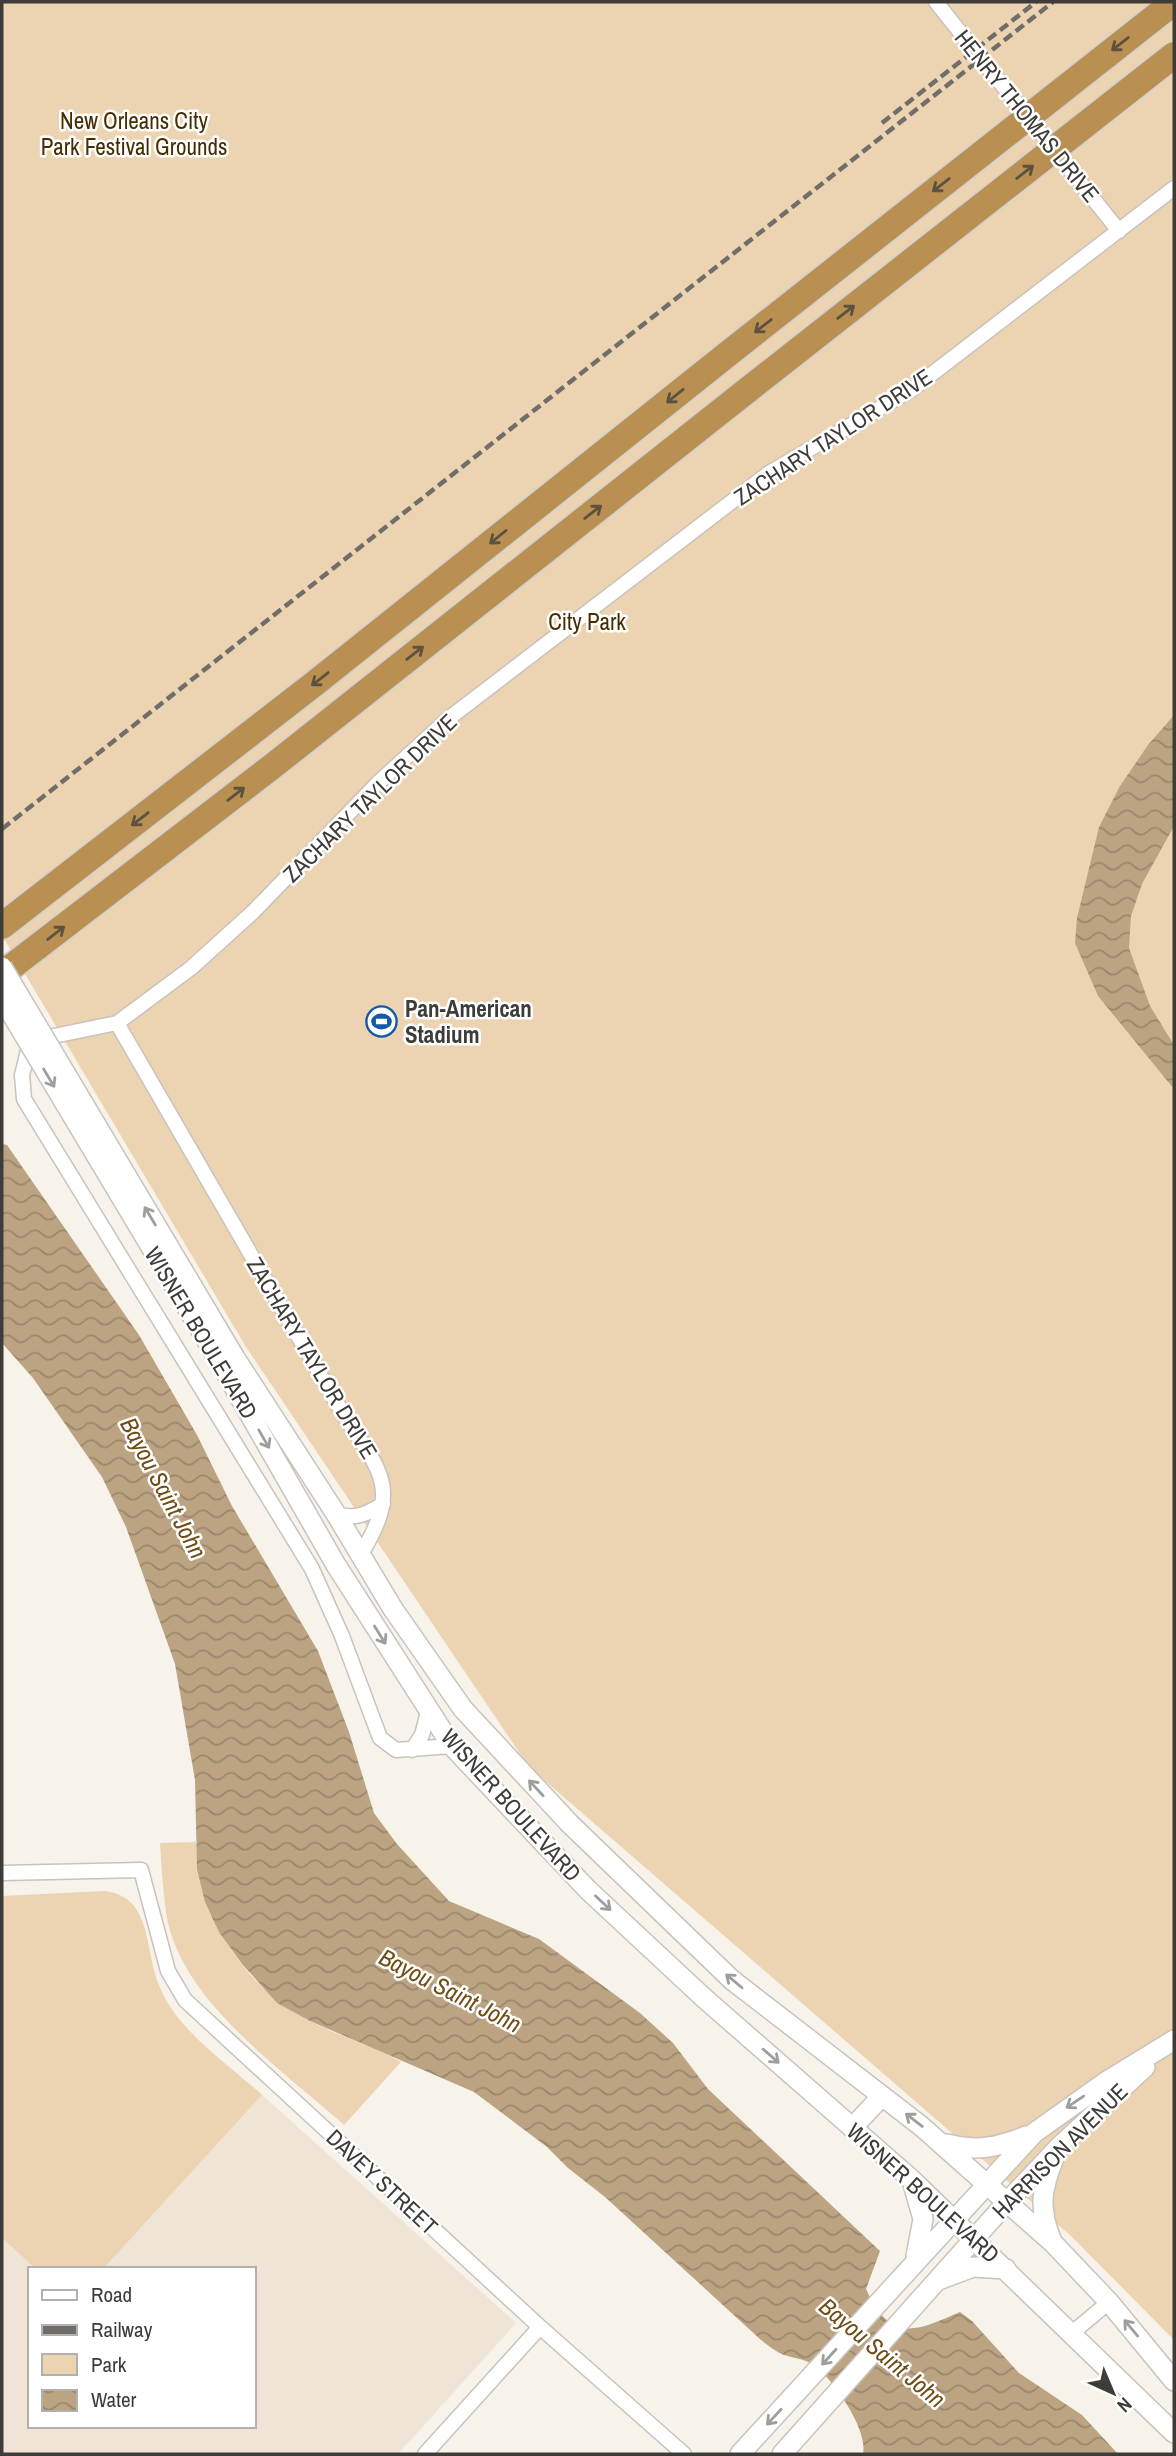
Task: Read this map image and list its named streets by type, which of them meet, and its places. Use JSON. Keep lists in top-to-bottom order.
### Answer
{
  "streets": {
    "street": [
      "HENRY THOMAS DRIVE",
      "ZACHARY TAYLOR DRIVE",
      "WISNER BOULEVARD",
      "HARRISON AVENUE",
      "DAVEY STREET"
    ]
  },
  "crossings": [
    ["HENRY THOMAS DRIVE", "ZACHARY TAYLOR DRIVE"],
    ["ZACHARY TAYLOR DRIVE", "WISNER BOULEVARD"],
    ["WISNER BOULEVARD", "HARRISON AVENUE"]
  ],
  "water": ["Bayou Saint John"],
  "parks": ["New Orleans City Park Festival Grounds", "City Park"],
  "places": {
    "sports": ["Pan-American Stadium"]
  },
  "legend": [
    "Road",
    "Railway",
    "Park",
    "Water"
  ],
  "north": "bottom right"
}
